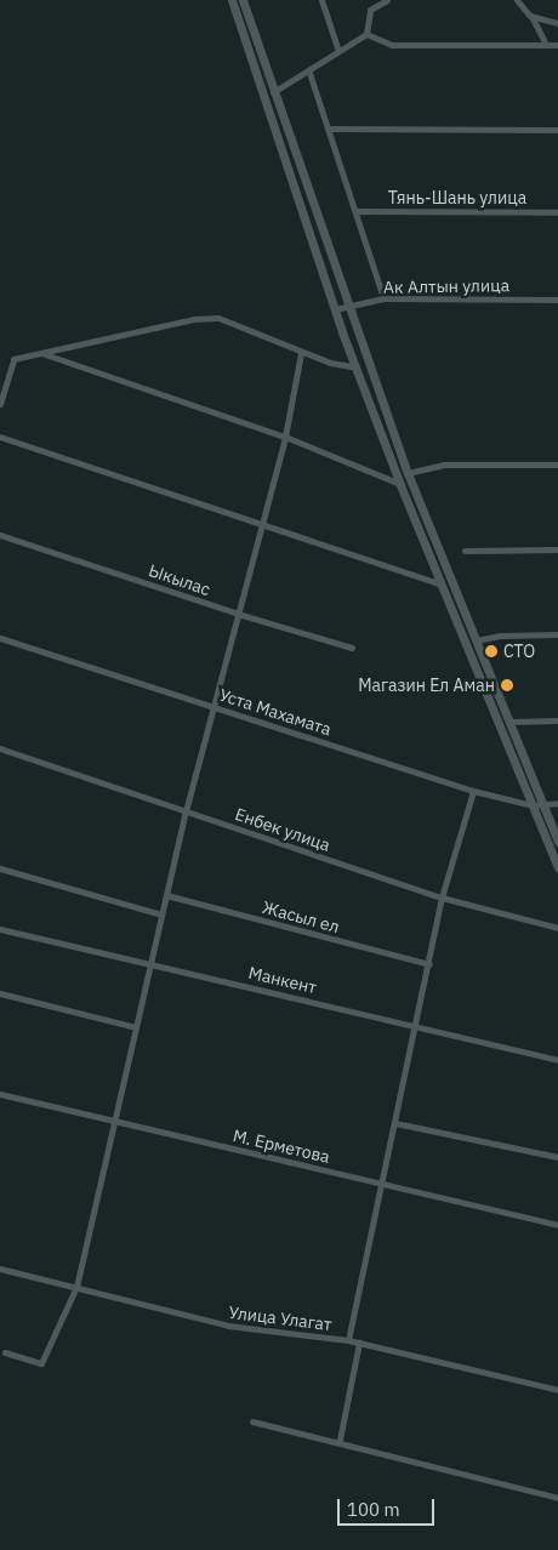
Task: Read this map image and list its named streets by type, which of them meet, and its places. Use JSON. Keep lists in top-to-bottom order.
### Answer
{
  "streets": {
    "street": [
      "Тянь-Шань улица",
      "Ак Алтын улица",
      "Ыкылас",
      "Уста Махамата",
      "Енбек улица",
      "Жасыл ел",
      "Манкент",
      "М. Ерметова",
      "Улица Улагат"
    ]
  },
  "places": ["СТО", "Магазин Ел Аман"],
  "scale_bar": "100 m"
}
